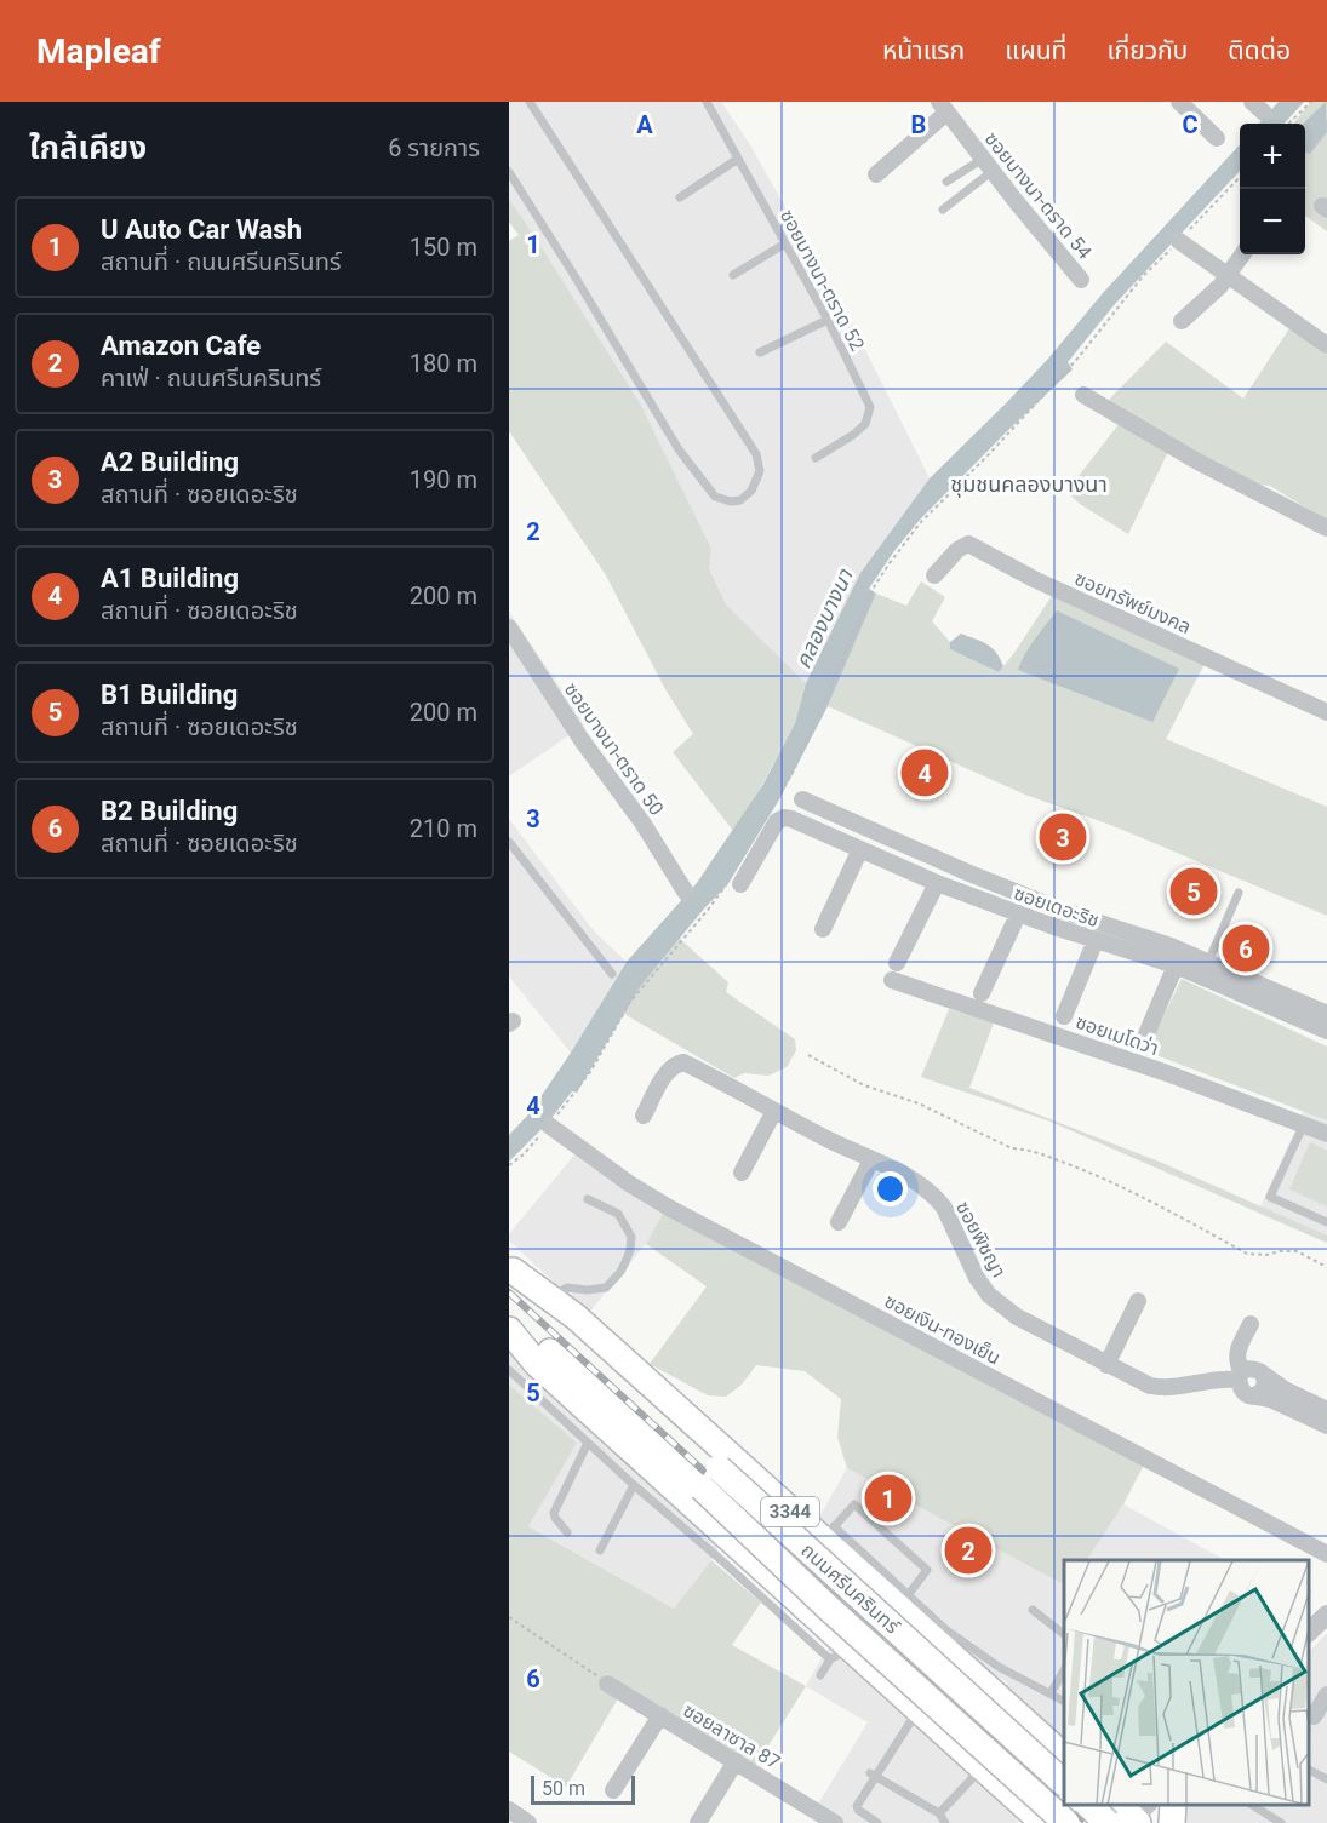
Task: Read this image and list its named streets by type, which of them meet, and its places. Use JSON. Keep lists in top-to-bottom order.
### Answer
{
  "streets": {
    "main road": ["3344", "ถนนศรีนครินทร์"],
    "street": [
      "ซอยบางนา-ตราด 54",
      "ซอยทรัพย์มงคล",
      "ซอยบางนา-ตราด 50",
      "ซอยเดอะริช",
      "ซอยเมโดว่า",
      "ซอยพิชญา",
      "ซอยเงิน-ทองเย็น",
      "ซอยลาซาล 87"
    ],
    "lane": ["ซอยบางนา-ตราด 52"]
  },
  "crossings": [
    ["ซอยเดอะริช", "ซอยเมโดว่า"]
  ],
  "districts": ["ชุมชนคลองบางนา"],
  "water": ["คลองบางนา"],
  "scale_bar": "50 m",
  "page": {
    "header": "Mapleaf",
    "nav": [
      "หน้าแรก",
      "แผนที่",
      "เกี่ยวกับ",
      "ติดต่อ"
    ],
    "heading": ["ใกล้เคียง", "6 รายการ"],
    "map_buttons": ["+", "−"],
    "list": [
      {
        "mark": "1",
        "name": "U Auto Car Wash",
        "note": "สถานที่ · ถนนศรีนครินทร์",
        "value": "150 m"
      },
      {
        "mark": "2",
        "name": "Amazon Cafe",
        "note": "คาเฟ่ · ถนนศรีนครินทร์",
        "value": "180 m"
      },
      {
        "mark": "3",
        "name": "A2 Building",
        "note": "สถานที่ · ซอยเดอะริช",
        "value": "190 m"
      },
      {
        "mark": "4",
        "name": "A1 Building",
        "note": "สถานที่ · ซอยเดอะริช",
        "value": "200 m"
      },
      {
        "mark": "5",
        "name": "B1 Building",
        "note": "สถานที่ · ซอยเดอะริช",
        "value": "200 m"
      },
      {
        "mark": "6",
        "name": "B2 Building",
        "note": "สถานที่ · ซอยเดอะริช",
        "value": "210 m"
      }
    ],
    "pins": [
      "4",
      "3",
      "5",
      "6",
      "1",
      "2"
    ],
    "scale": "50 m"
  },
  "grid": {
    "columns": ["A", "B", "C"],
    "rows": [
      "1",
      "2",
      "3",
      "4",
      "5",
      "6"
    ]
  }
}
